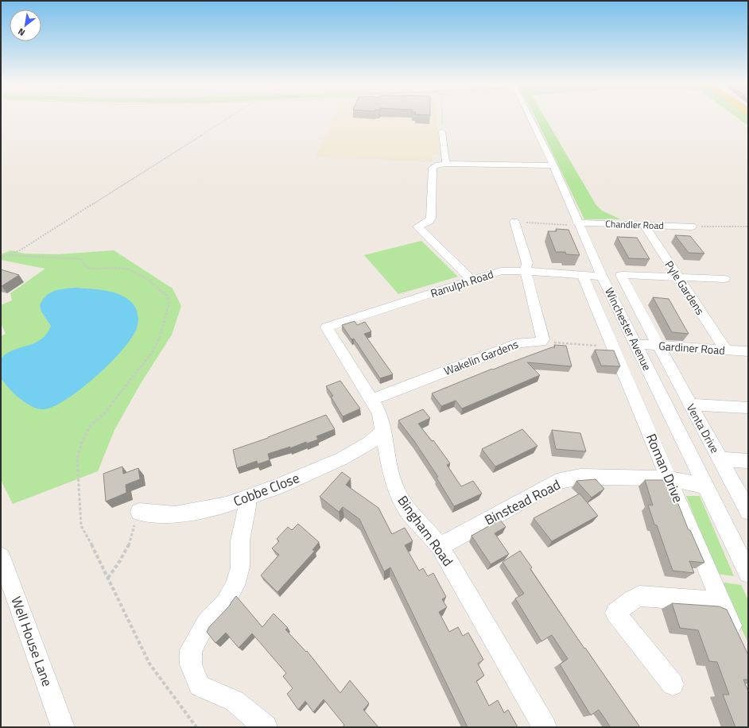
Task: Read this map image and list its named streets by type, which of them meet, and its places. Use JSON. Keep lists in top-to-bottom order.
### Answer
{
  "streets": {
    "street": [
      "Chandler Road",
      "Ranulph Road",
      "Pyle Gardens",
      "Winchester Avenue",
      "Gardiner Road",
      "Wakelin Gardens",
      "Venta Drive",
      "Roman Drive",
      "Cobbe Close",
      "Binstead Road",
      "Bingham Road",
      "Well House Lane"
    ]
  },
  "crossings": [
    ["Chandler Road", "Pyle Gardens"],
    ["Chandler Road", "Winchester Avenue"],
    ["Ranulph Road", "Winchester Avenue"],
    ["Ranulph Road", "Wakelin Gardens"],
    ["Ranulph Road", "Roman Drive"],
    ["Ranulph Road", "Bingham Road"],
    ["Pyle Gardens", "Gardiner Road"],
    ["Pyle Gardens", "Venta Drive"],
    ["Winchester Avenue", "Gardiner Road"],
    ["Winchester Avenue", "Binstead Road"],
    ["Gardiner Road", "Venta Drive"],
    ["Wakelin Gardens", "Bingham Road"],
    ["Roman Drive", "Binstead Road"],
    ["Cobbe Close", "Bingham Road"],
    ["Binstead Road", "Bingham Road"]
  ],
  "north": "bottom left"
}
